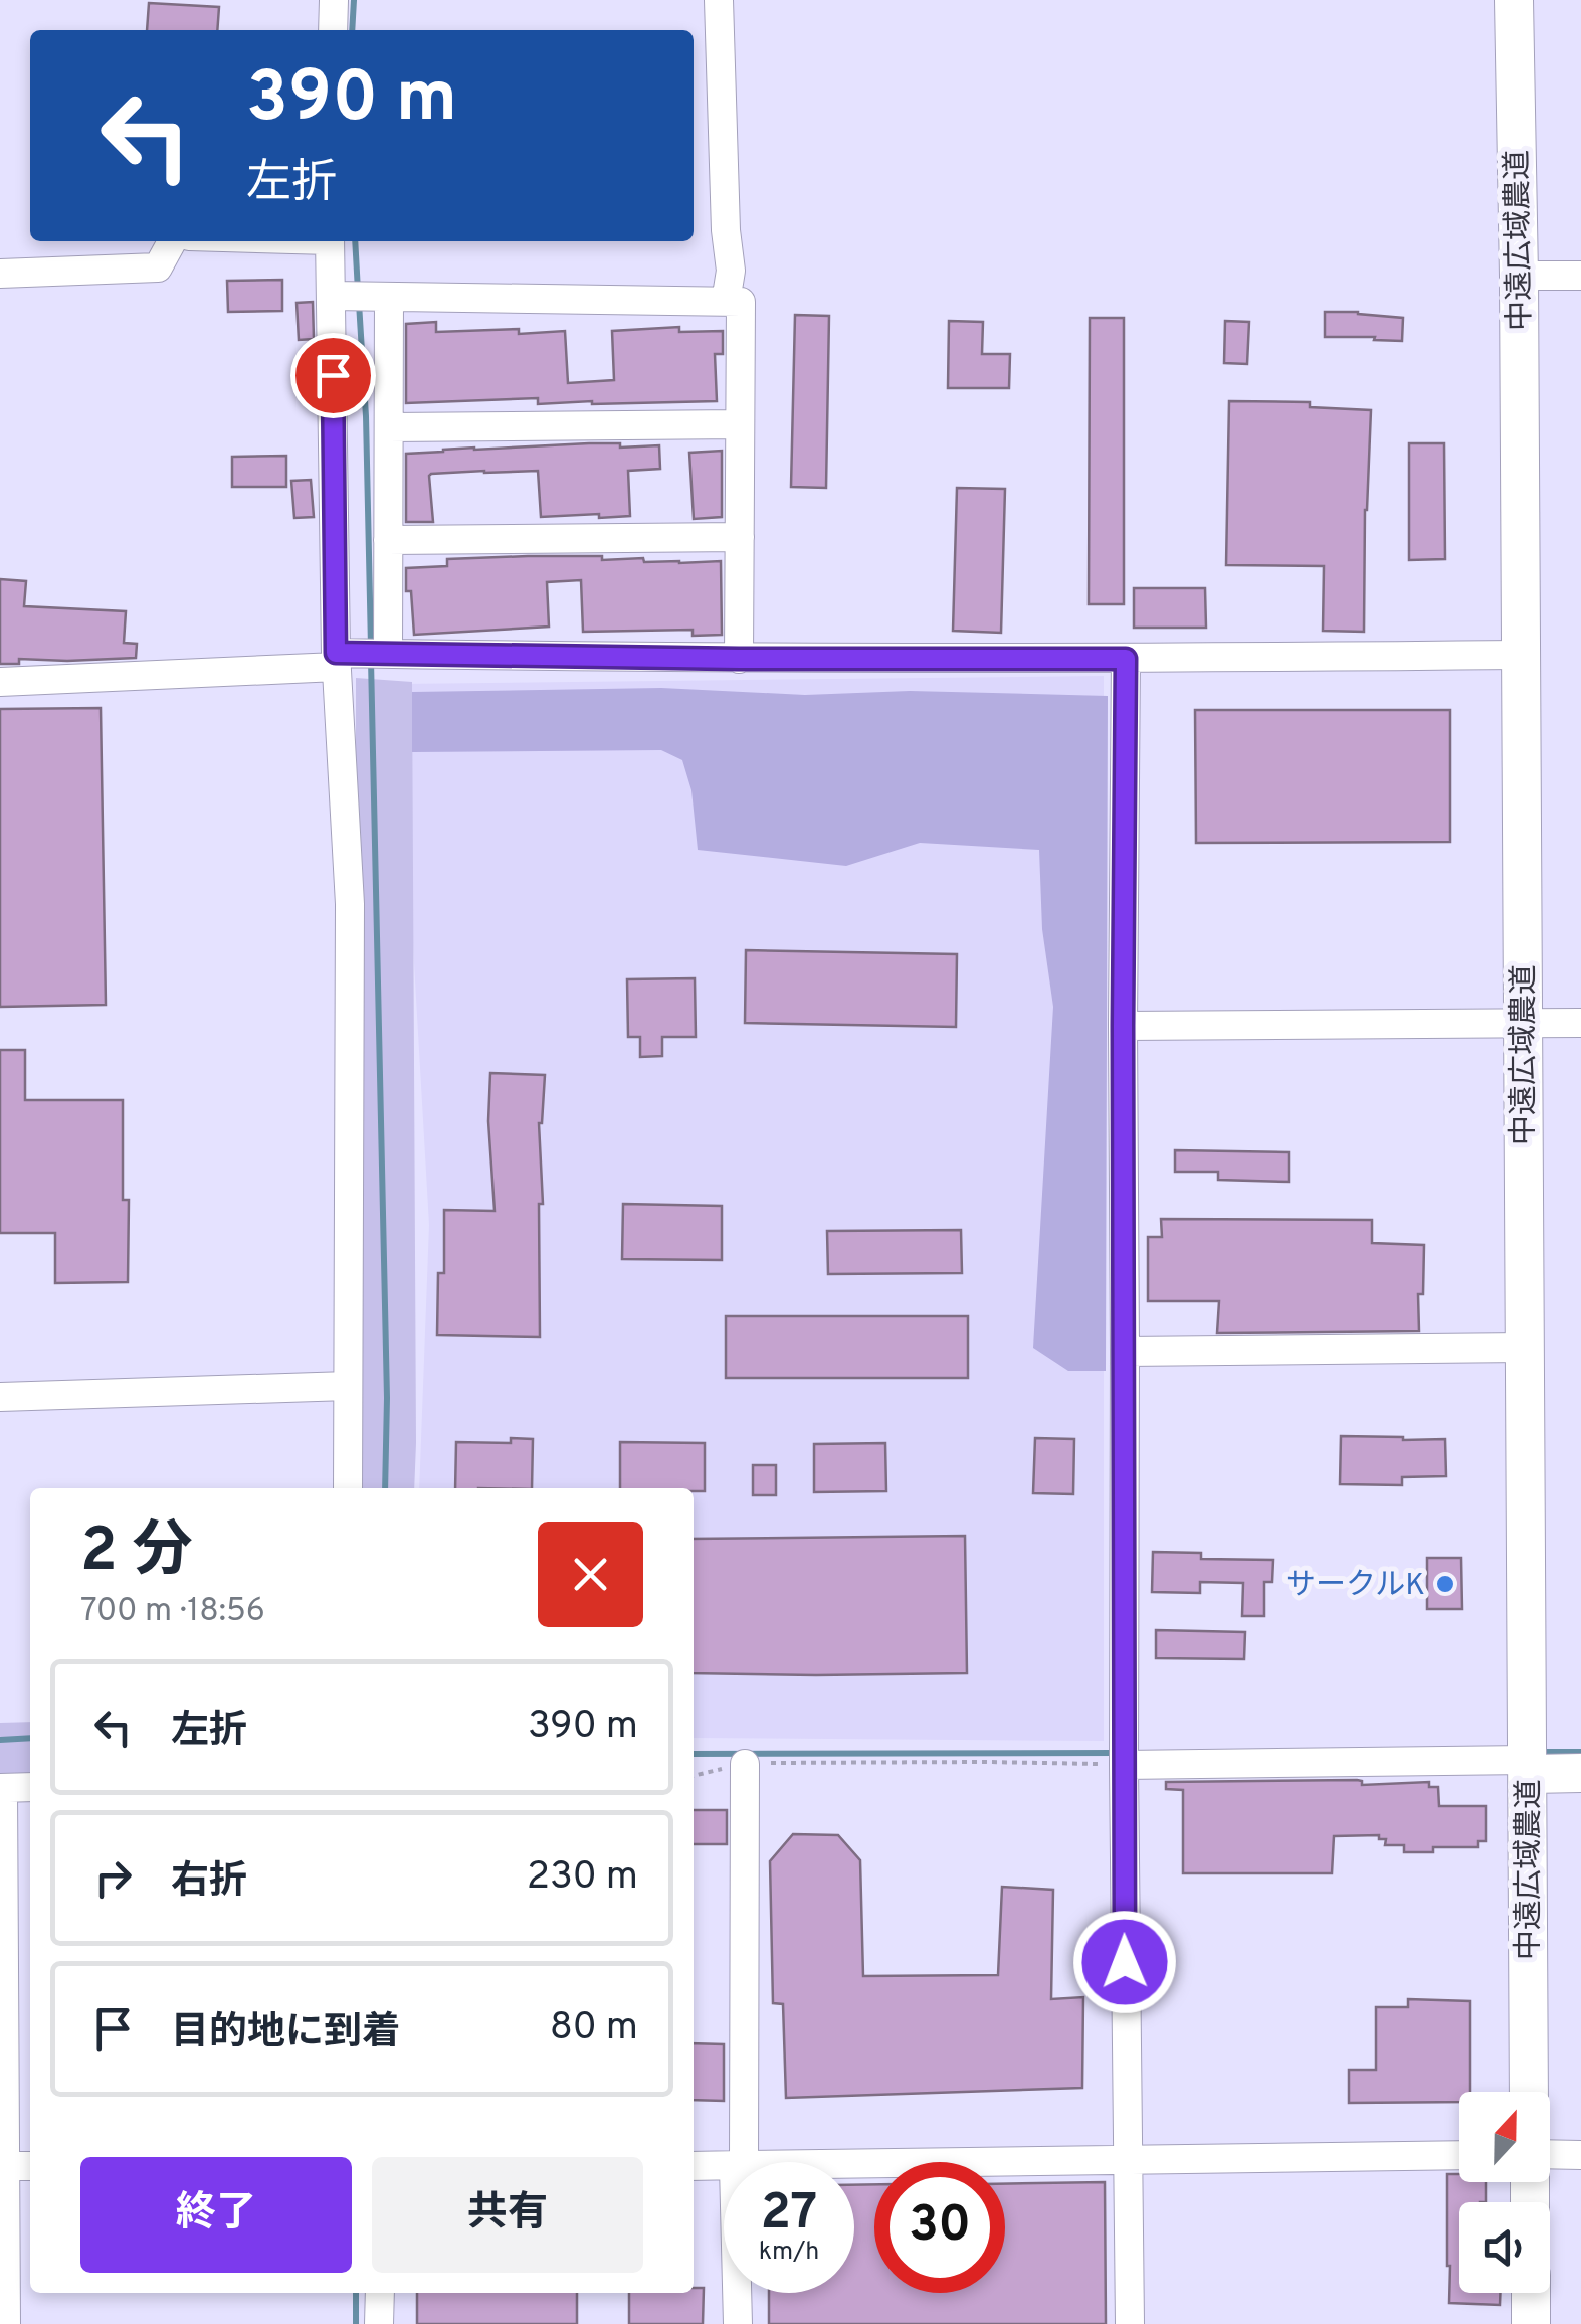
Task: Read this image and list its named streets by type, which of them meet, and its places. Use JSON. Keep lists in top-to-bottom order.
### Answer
{
  "streets": {
    "street": ["中遠広域農道"]
  },
  "places": ["サークルK"],
  "north": "top",
  "page": {
    "turn": ["390 m", "左折"],
    "heading": ["2 分", "700 m · 18:56"],
    "list": [
      {
        "name": "左折",
        "value": "390 m"
      },
      {
        "name": "右折",
        "value": "230 m"
      },
      {
        "name": "目的地に到着",
        "value": "80 m"
      }
    ],
    "buttons": ["終了", "共有"],
    "speed": "27 km/h",
    "limit": "30"
  }
}
